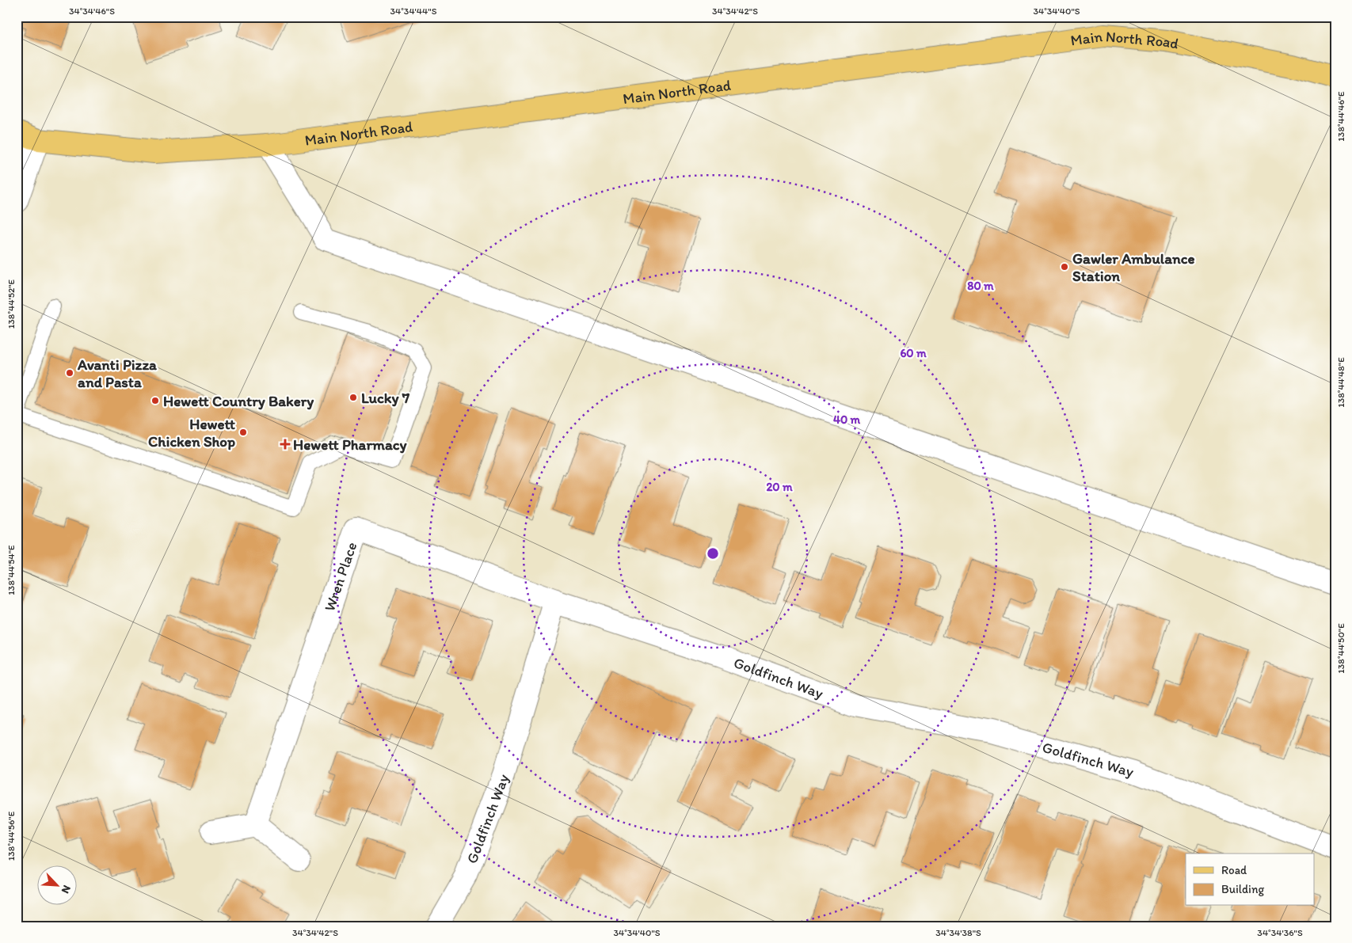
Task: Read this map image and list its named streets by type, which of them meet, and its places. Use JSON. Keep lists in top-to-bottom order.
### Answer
{
  "streets": {
    "main road": ["Main North Road"],
    "street": ["Wren Place", "Goldfinch Way"]
  },
  "crossings": [
    ["Wren Place", "Goldfinch Way"]
  ],
  "places": {
    "other": [
      "Gawler Ambulance Station",
      "Avanti Pizza and Pasta",
      "Lucky 7",
      "Hewett Country Bakery",
      "Hewett Chicken Shop"
    ],
    "health": ["Hewett Pharmacy"]
  },
  "legend": ["Road", "Building"],
  "north": "bottom right",
  "coordinates": [
    "34°34'46\"S",
    "34°34'44\"S",
    "34°34'42\"S",
    "34°34'40\"S",
    "138°44'46\"E",
    "138°44'52\"E",
    "138°44'48\"E",
    "138°44'54\"E",
    "138°44'50\"E",
    "138°44'56\"E",
    "34°34'38\"S",
    "34°34'36\"S"
  ],
  "rings": [
    "80 m",
    "60 m",
    "40 m",
    "20 m"
  ]
}
